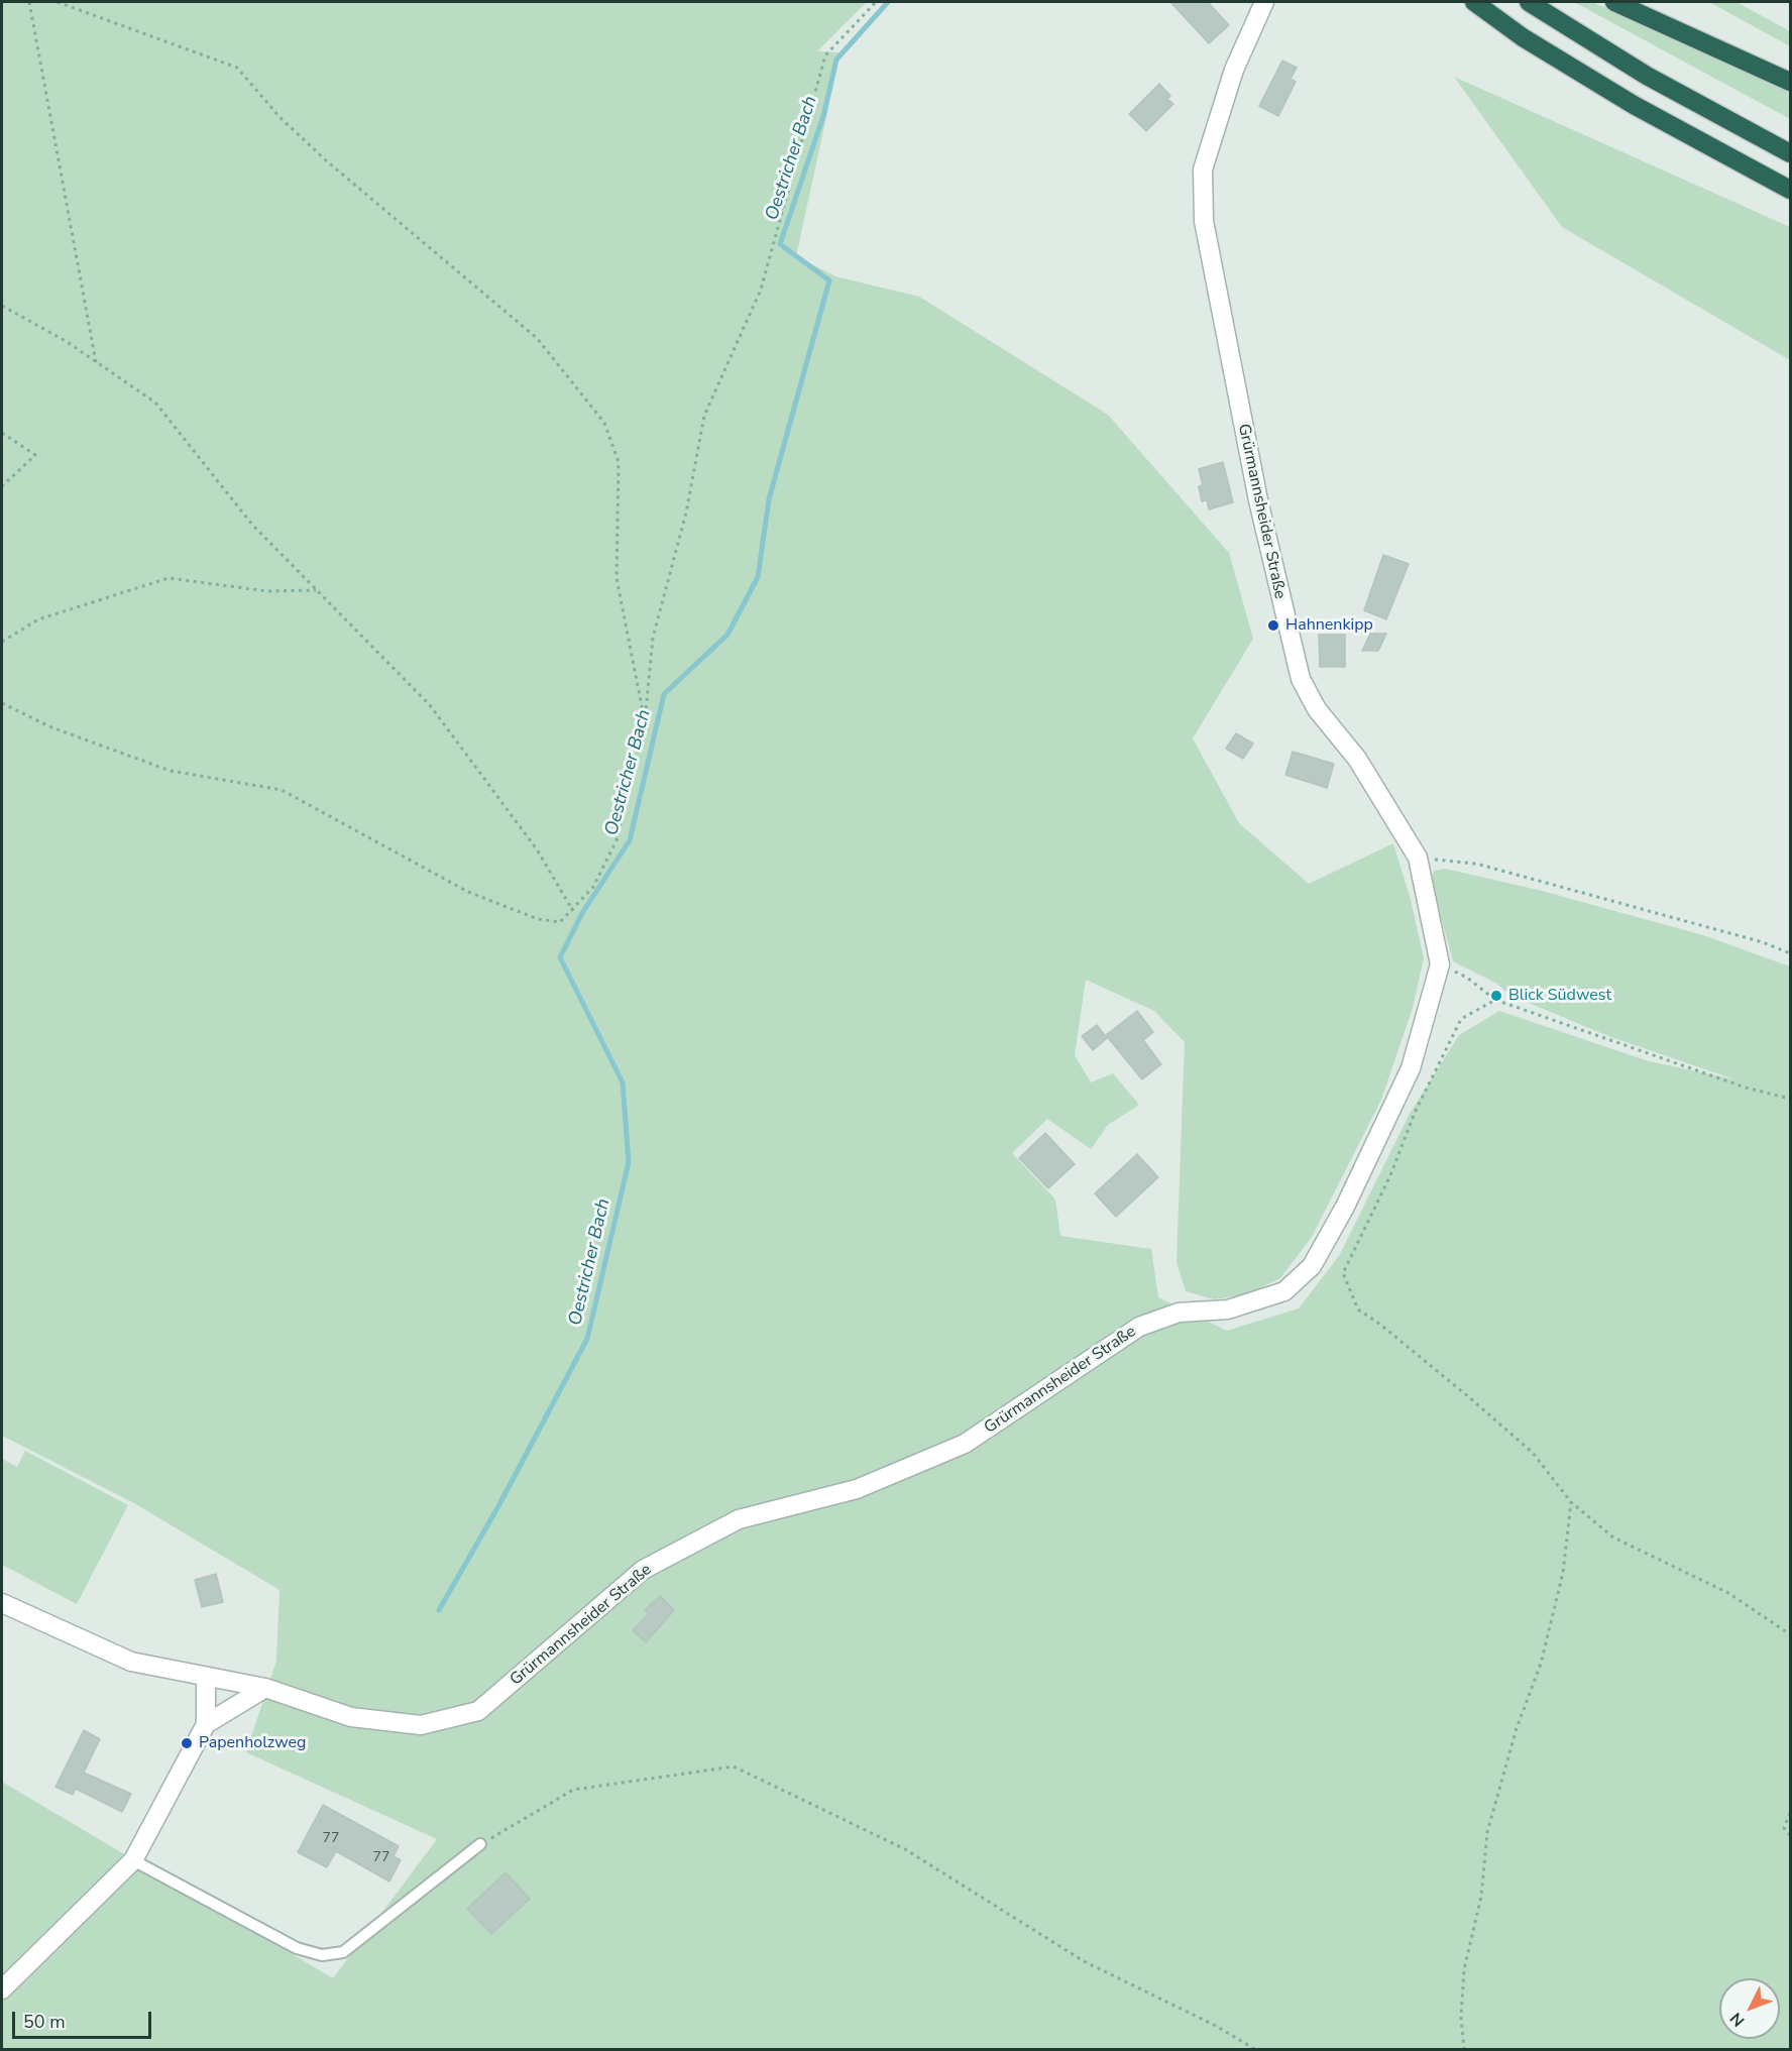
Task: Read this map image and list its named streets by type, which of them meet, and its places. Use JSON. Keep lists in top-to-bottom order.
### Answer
{
  "streets": {
    "street": ["Grürmannsheider Straße"]
  },
  "water": ["Oestricher Bach"],
  "places": ["Hahnenkipp", "Blick Südwest", "Papenholzweg"],
  "house_numbers": ["77", "77"],
  "scale_bar": "50 m",
  "north": "bottom left"
}
